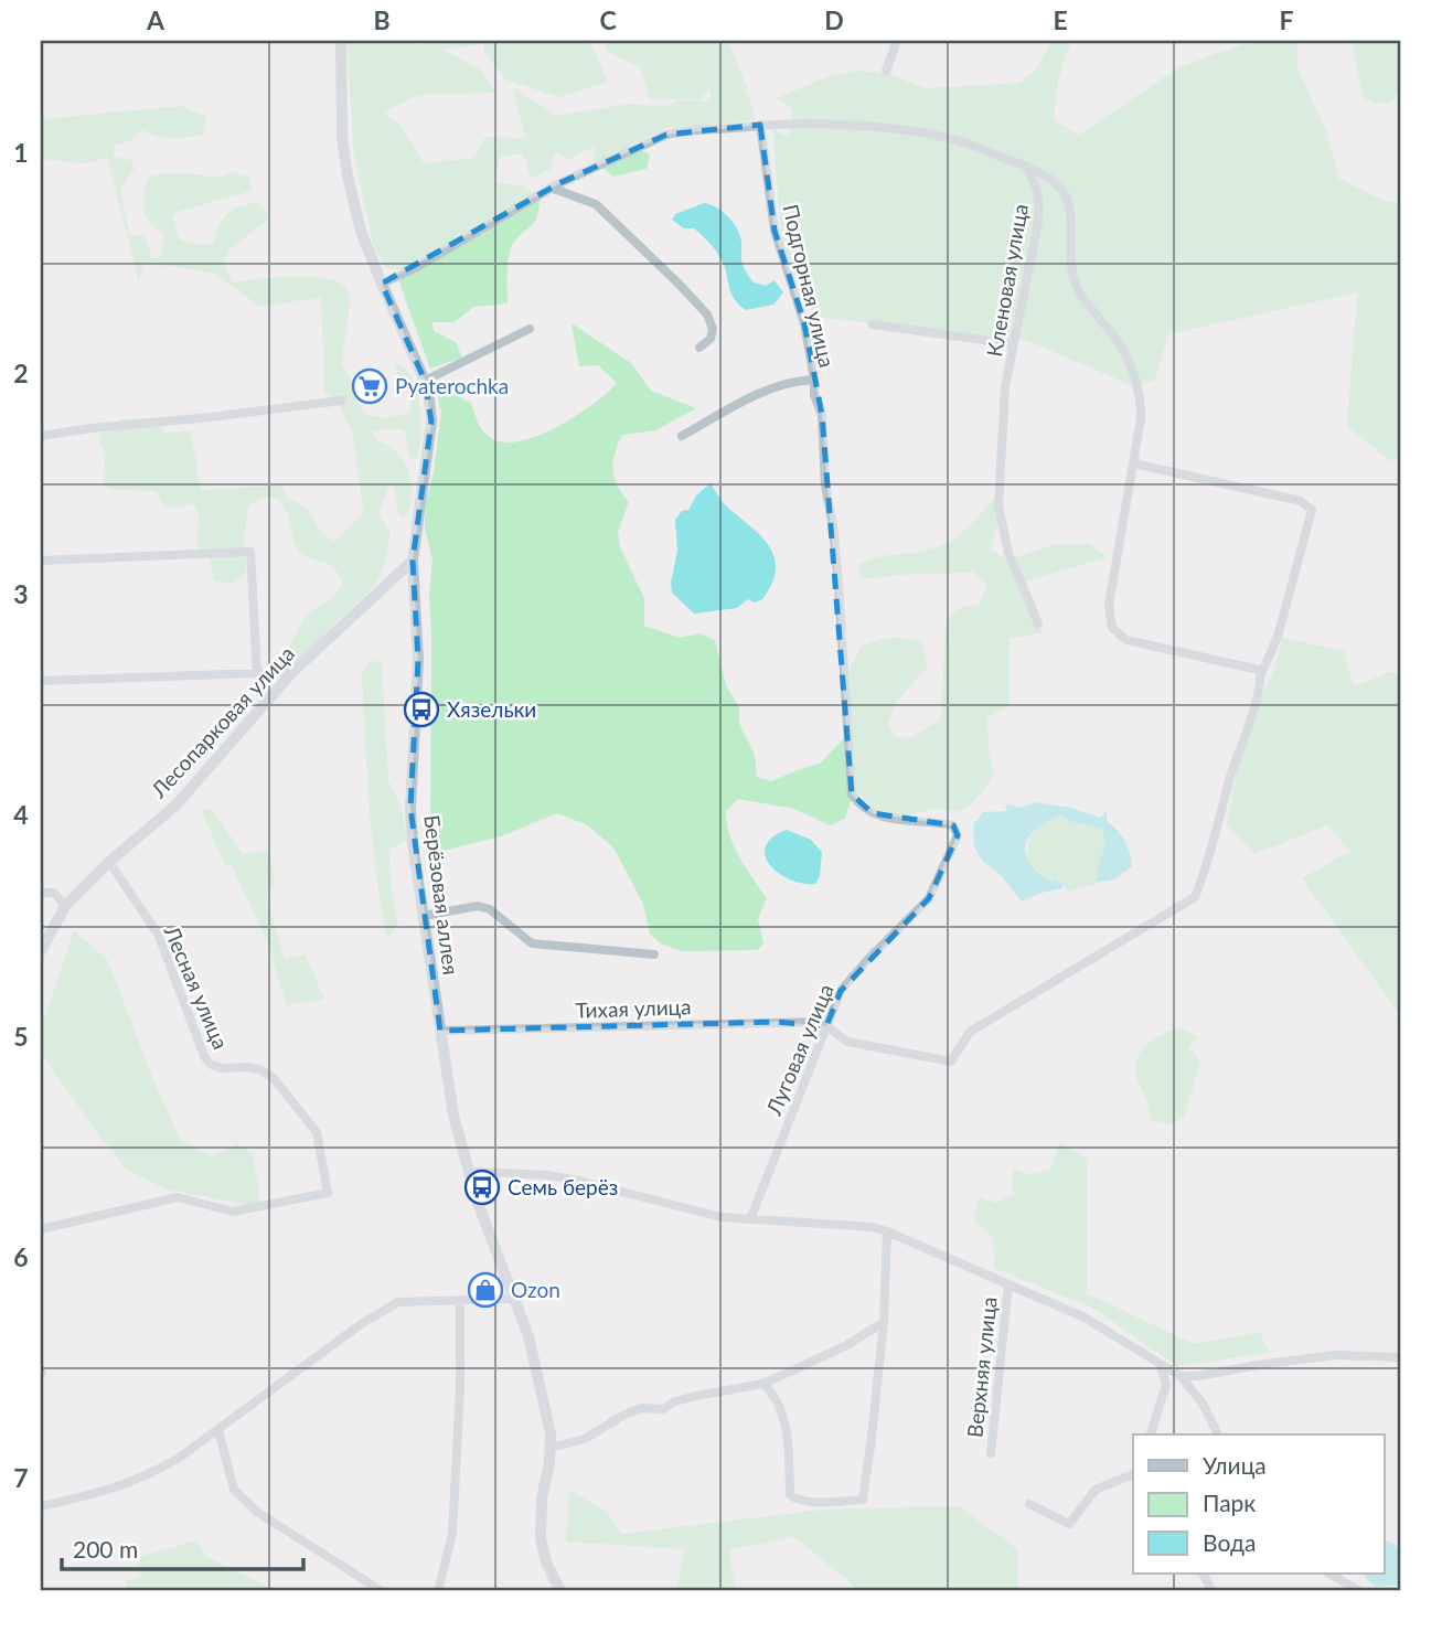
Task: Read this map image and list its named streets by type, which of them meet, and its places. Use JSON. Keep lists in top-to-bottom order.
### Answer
{
  "streets": {
    "street": [
      "Кленовая улица",
      "Подгорная улица",
      "Лесопарковая улица",
      "Берёзовая аллея",
      "Лесная улица",
      "Тихая улица",
      "Луговая улица",
      "Верхняя улица"
    ]
  },
  "crossings": [
    ["Подгорная улица", "Луговая улица"],
    ["Лесопарковая улица", "Берёзовая аллея"],
    ["Лесопарковая улица", "Лесная улица"],
    ["Берёзовая аллея", "Тихая улица"],
    ["Тихая улица", "Луговая улица"]
  ],
  "places": {
    "supermarket": ["Pyaterochka"],
    "bus stop": ["Хязельки", "Семь берёз"],
    "shop": ["Ozon"]
  },
  "legend": ["Улица", "Парк", "Вода"],
  "scale_bar": "200 m",
  "grid": {
    "columns": [
      "A",
      "B",
      "C",
      "D",
      "E",
      "F"
    ],
    "rows": [
      "1",
      "2",
      "3",
      "4",
      "5",
      "6",
      "7"
    ]
  }
}
